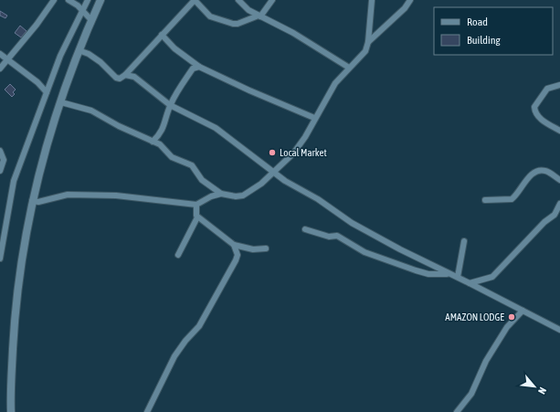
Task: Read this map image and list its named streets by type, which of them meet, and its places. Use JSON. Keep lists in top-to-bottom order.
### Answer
{
  "places": ["Local Market", "AMAZON LODGE"],
  "legend": ["Road", "Building"],
  "north": "bottom right"
}
